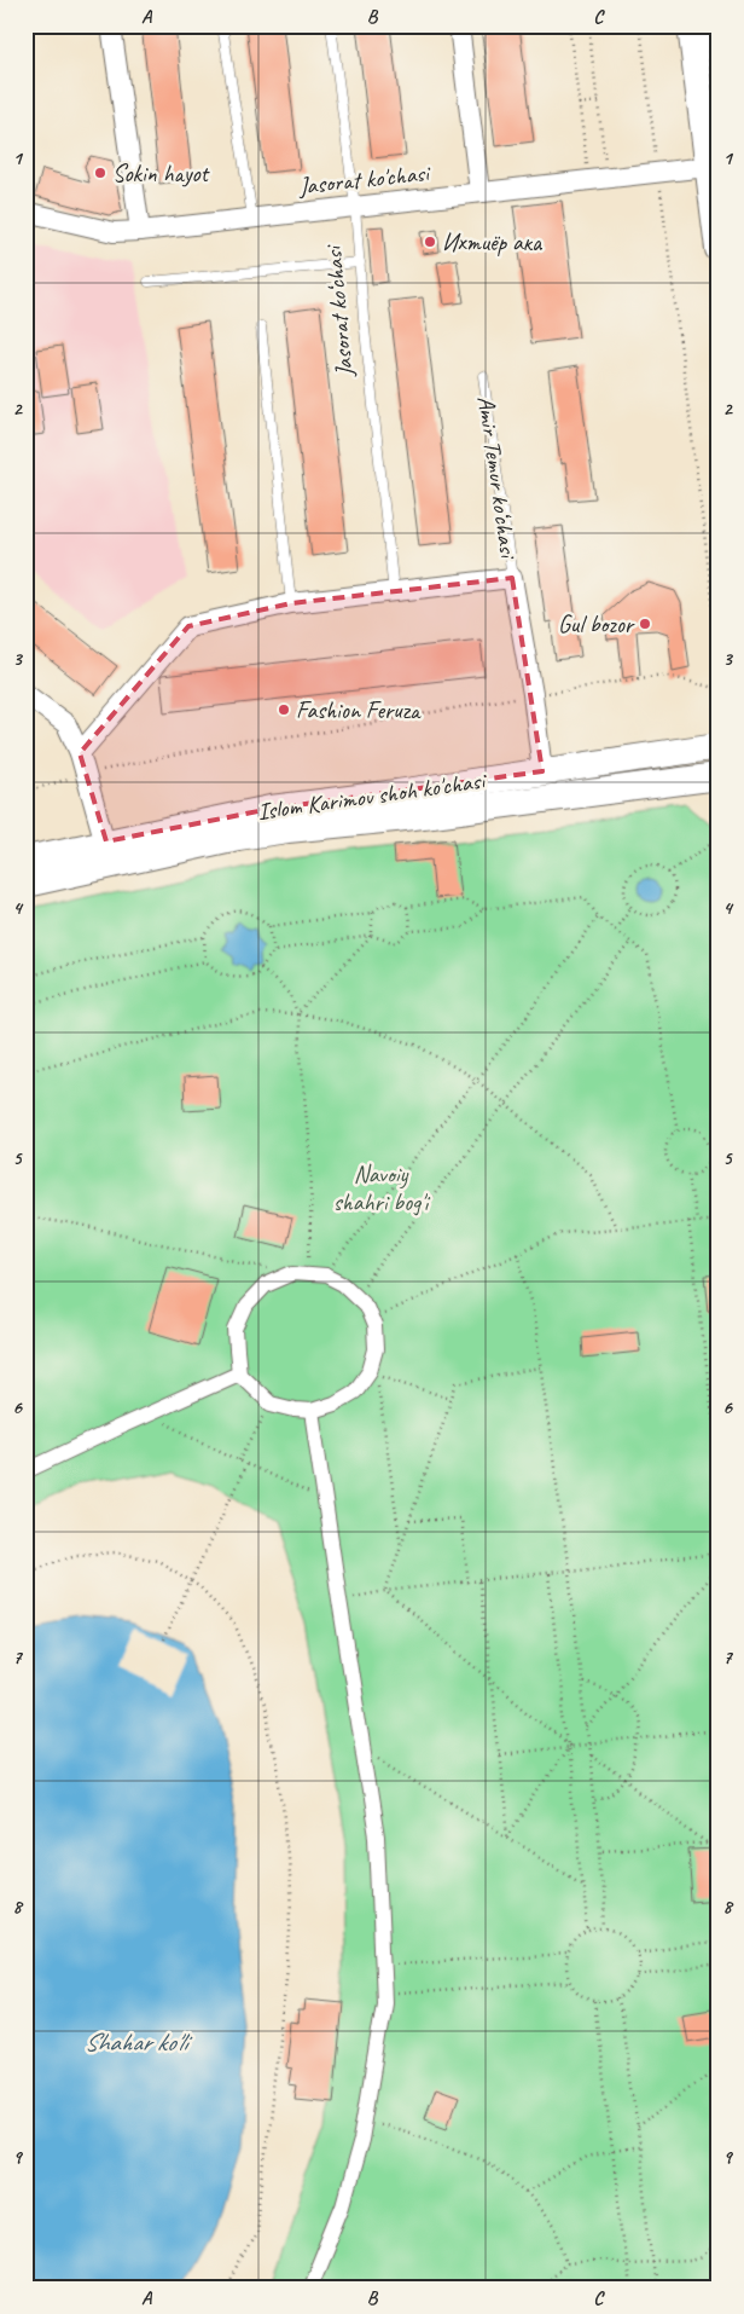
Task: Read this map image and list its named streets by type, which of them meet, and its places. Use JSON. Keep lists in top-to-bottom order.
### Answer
{
  "streets": {
    "main road": ["Islom Karimov shoh ko'chasi"],
    "street": ["Jasorat ko'chasi"],
    "lane": ["Jasorat ko‘chasi", "Amir Temur ko‘chasi"]
  },
  "crossings": [
    ["Jasorat ko'chasi", "Jasorat ko‘chasi"]
  ],
  "water": ["Shahar ko'li"],
  "parks": ["Navoiy shahri bog'i"],
  "places": [
    "Sokin hayot",
    "Ихтиёр ака",
    "Gul bozor",
    "Fashion Feruza"
  ],
  "grid": {
    "columns": ["A", "B", "C"],
    "rows": [
      "1",
      "2",
      "3",
      "4",
      "5",
      "6",
      "7",
      "8",
      "9"
    ]
  }
}
